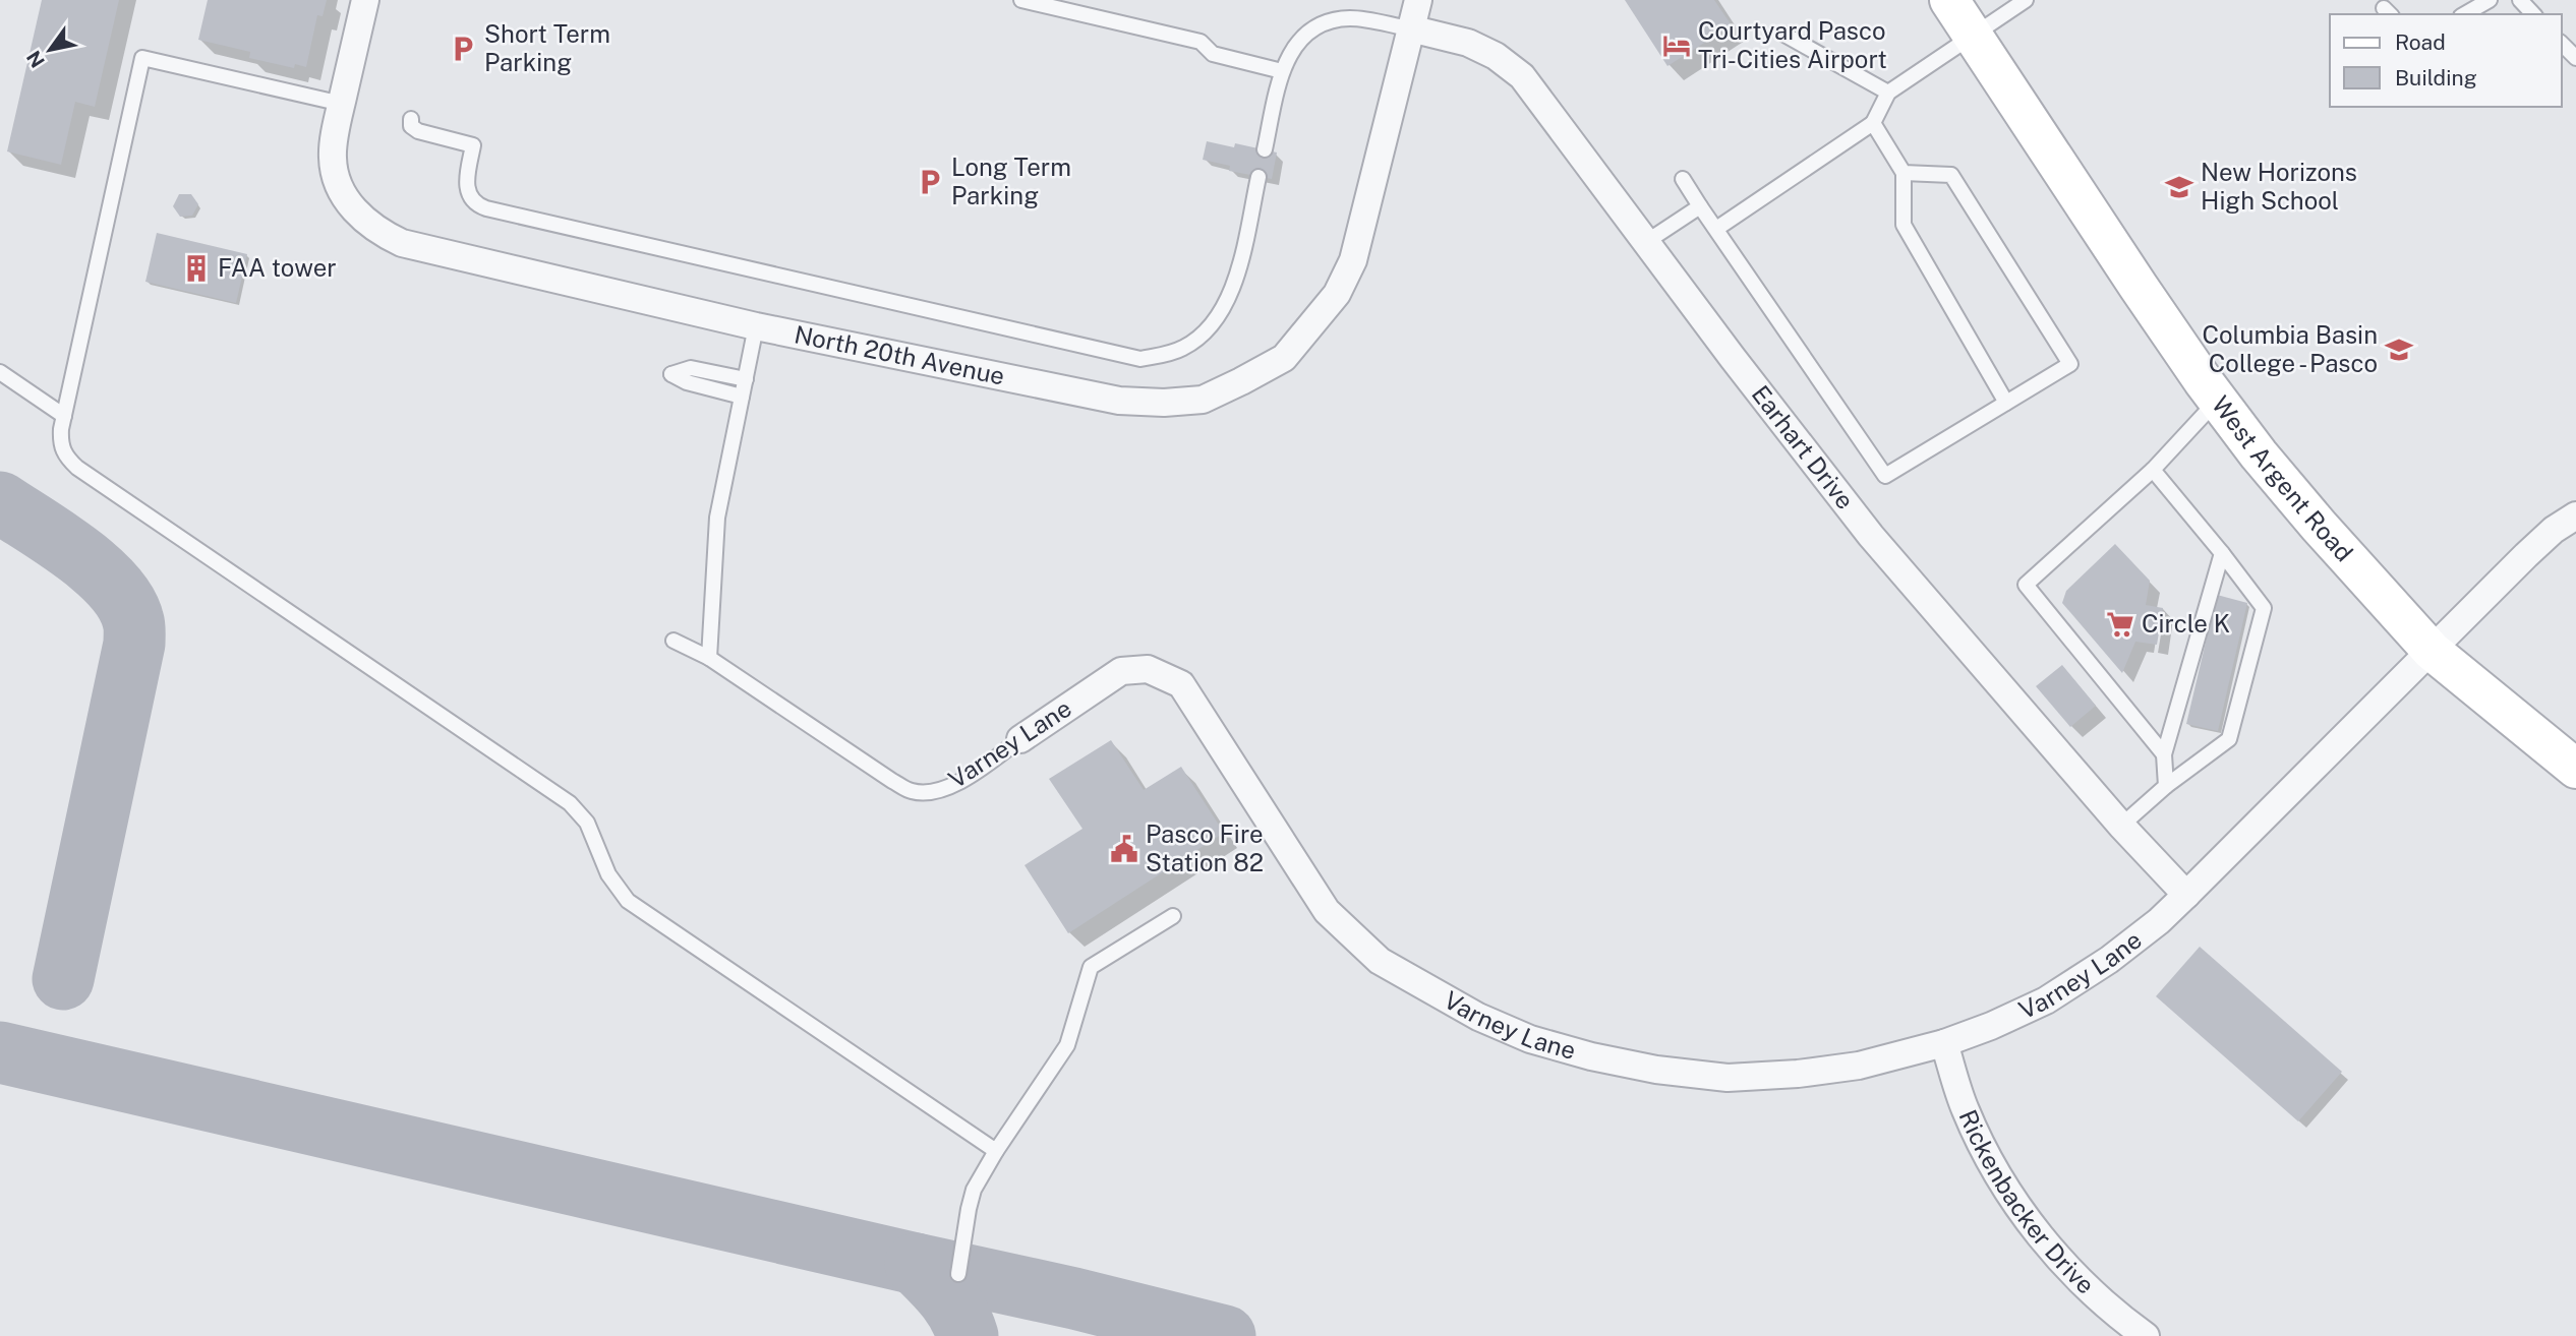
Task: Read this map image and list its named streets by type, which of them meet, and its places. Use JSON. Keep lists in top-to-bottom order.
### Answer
{
  "streets": {
    "main road": ["West Argent Road"],
    "street": [
      "North 20th Avenue",
      "Earhart Drive",
      "Varney Lane",
      "Rickenbacker Drive"
    ]
  },
  "crossings": [
    ["North 20th Avenue", "Earhart Drive"],
    ["Earhart Drive", "Varney Lane"],
    ["West Argent Road", "Varney Lane"],
    ["Varney Lane", "Rickenbacker Drive"]
  ],
  "places": {
    "hotel": ["Courtyard Pasco Tri-Cities Airport"],
    "parking": ["Short Term Parking", "Long Term Parking"],
    "school or university": ["New Horizons High School", "Columbia Basin College - Pasco"],
    "building": ["FAA tower"],
    "supermarket": ["Circle K"],
    "public building": ["Pasco Fire Station 82"]
  },
  "legend": ["Road", "Building"],
  "north": "bottom left"
}
